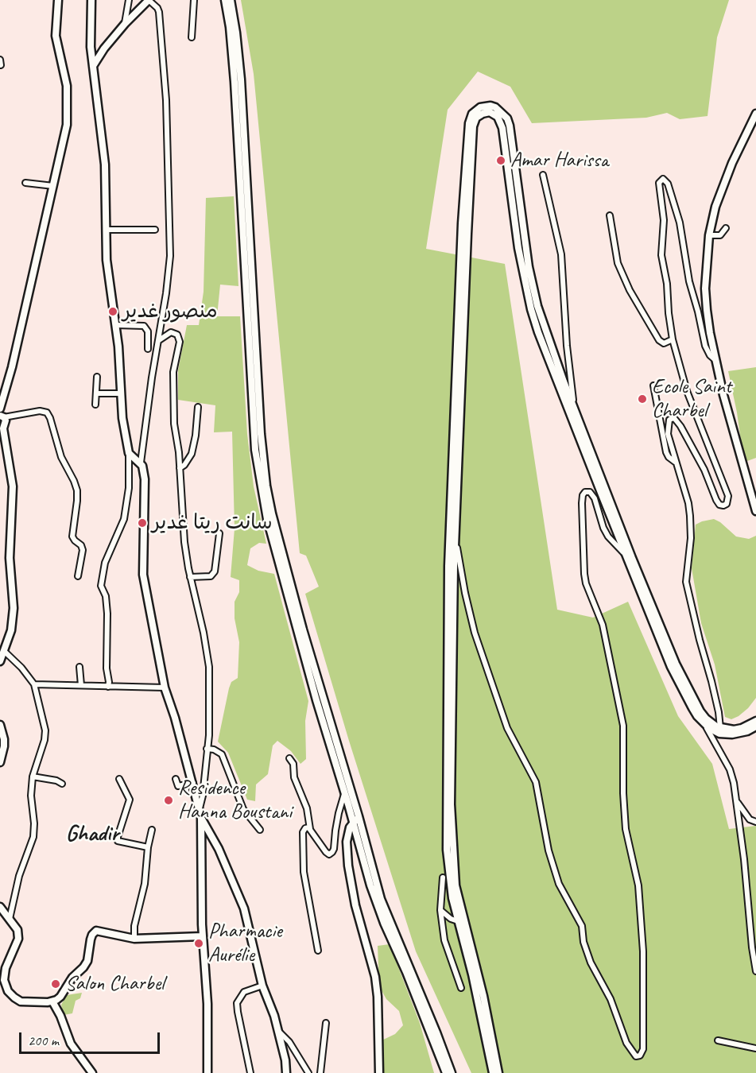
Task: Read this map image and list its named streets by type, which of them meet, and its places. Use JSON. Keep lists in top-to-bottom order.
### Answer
{
  "districts": ["Ghadir"],
  "places": [
    "Amar Harissa",
    "منصور غدير",
    "Ecole Saint Charbel",
    "سانت ريتا غدير",
    "Residence Hanna Boustani",
    "Pharmacie Aurélie",
    "Salon Charbel"
  ],
  "scale_bar": "200 m"
}
